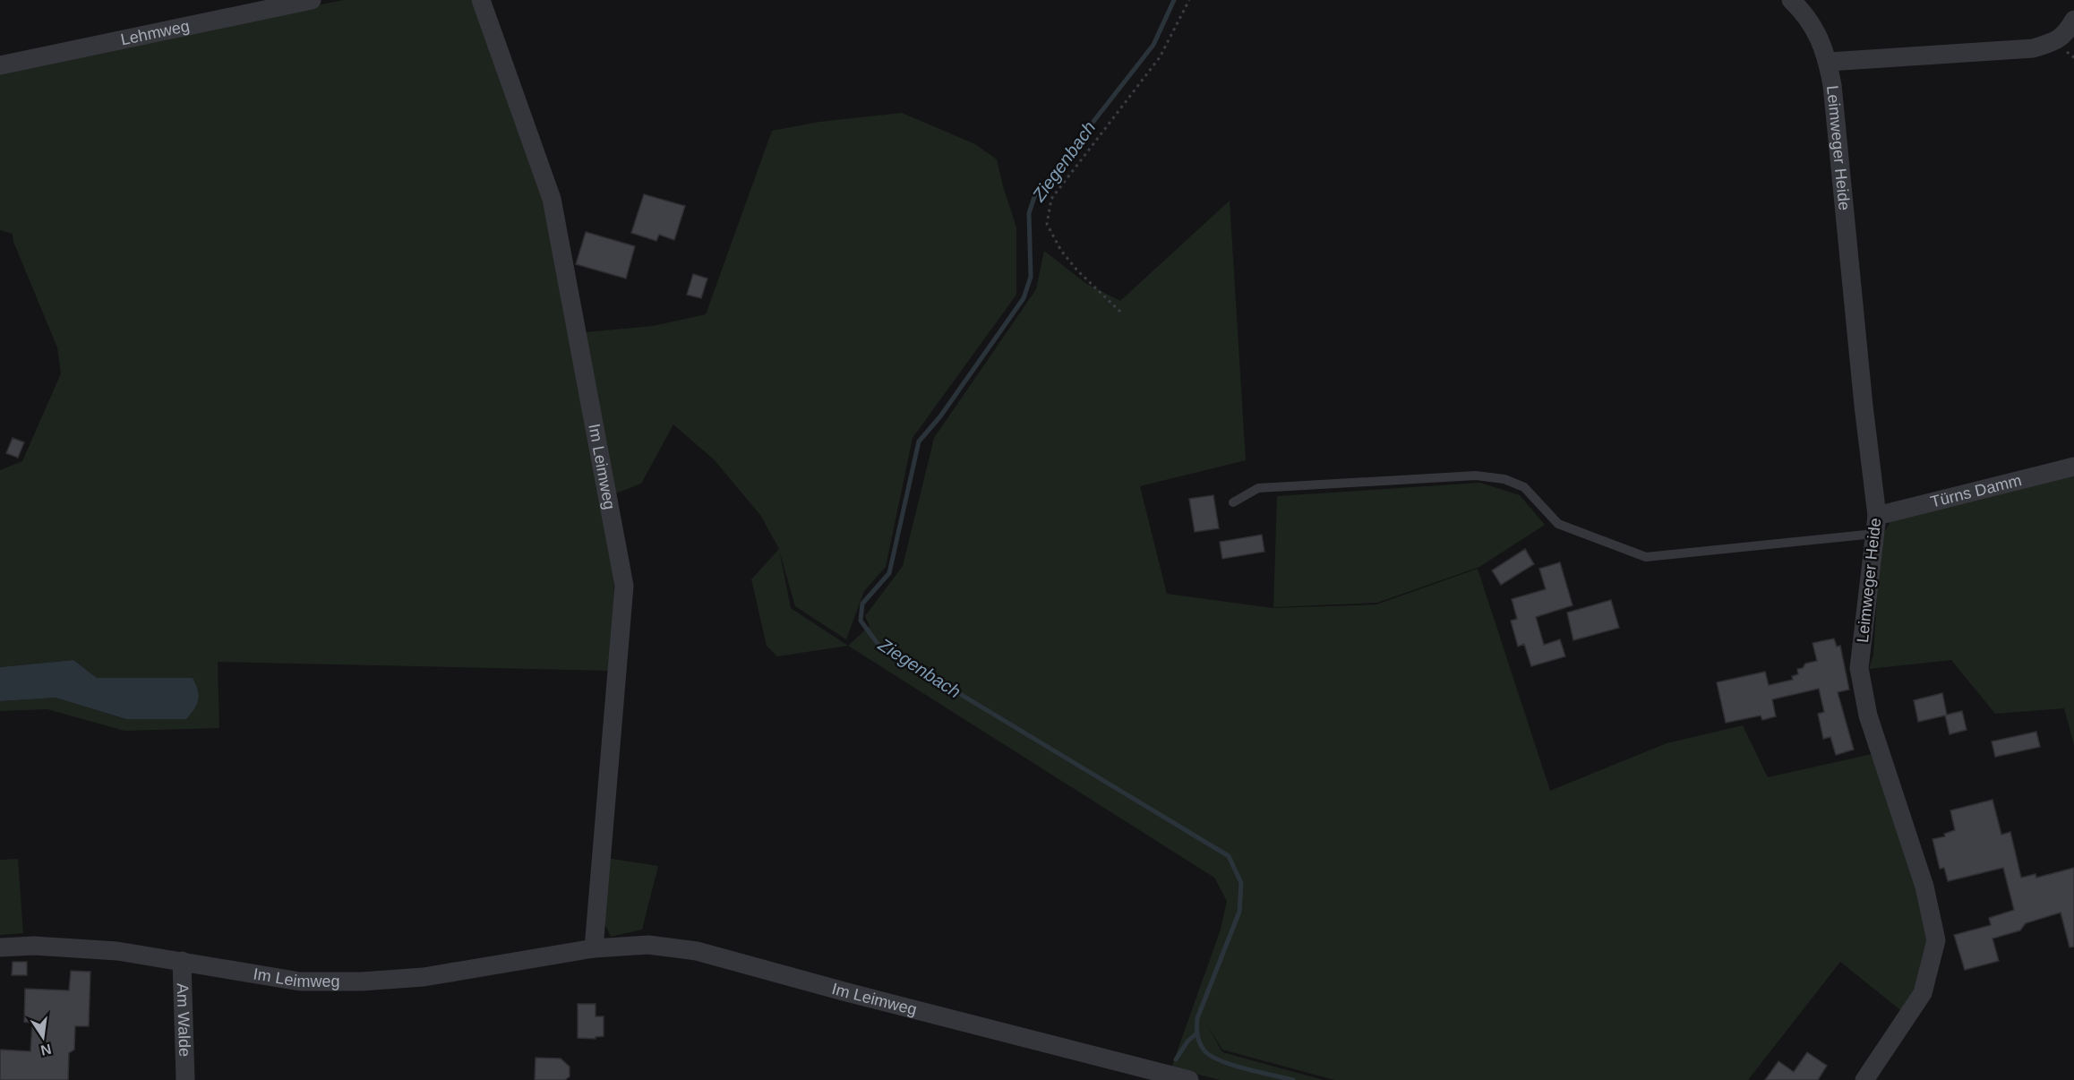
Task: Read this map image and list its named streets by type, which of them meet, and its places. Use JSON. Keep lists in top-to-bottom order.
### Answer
{
  "streets": {
    "street": [
      "Lehmweg",
      "Leimweger Heide",
      "Im Leimweg",
      "Türns Damm",
      "Am Walde"
    ]
  },
  "crossings": [
    ["Leimweger Heide", "Türns Damm"],
    ["Im Leimweg", "Am Walde"]
  ],
  "water": ["Ziegenbach"],
  "north": "bottom"
}
